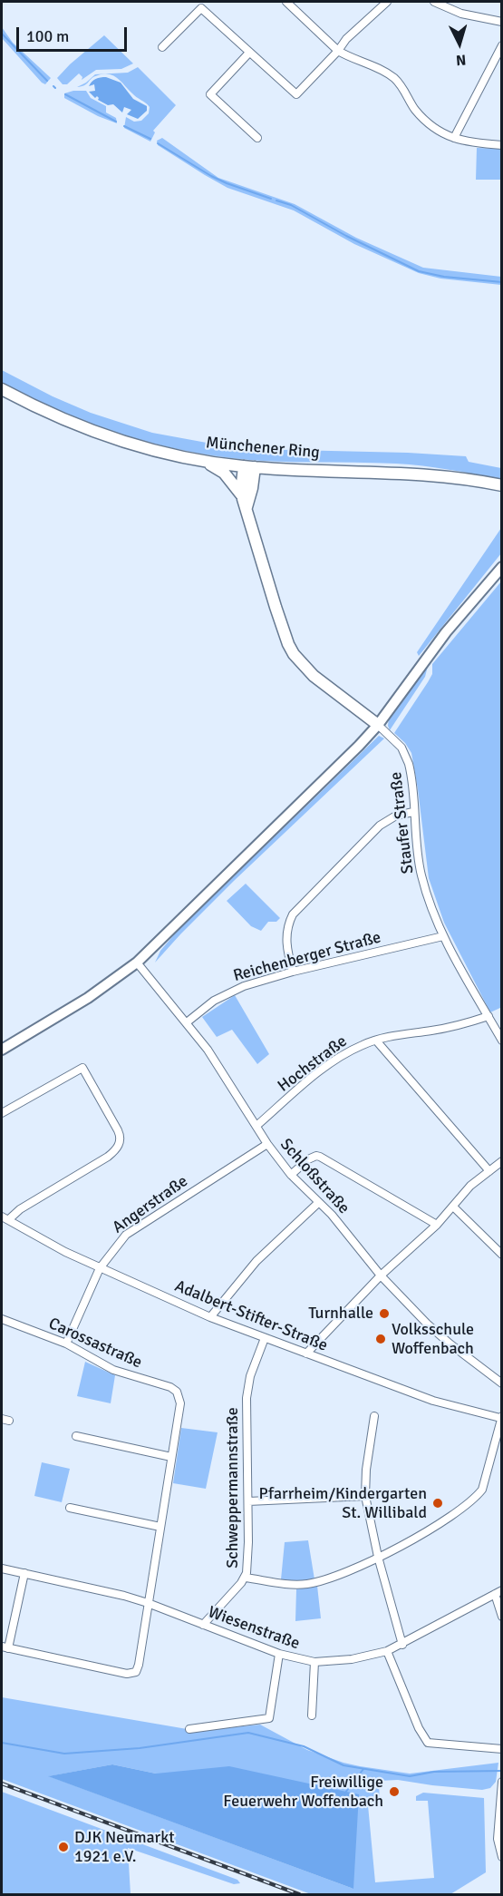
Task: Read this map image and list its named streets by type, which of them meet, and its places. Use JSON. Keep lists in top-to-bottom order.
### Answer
{
  "streets": {
    "main road": ["Münchener Ring"],
    "street": [
      "Staufer Straße",
      "Reichenberger Straße",
      "Hochstraße",
      "Schloßstraße",
      "Angerstraße",
      "Adalbert-Stifter-Straße",
      "Carossastraße",
      "Schweppermannstraße",
      "Wiesenstraße"
    ]
  },
  "crossings": [
    ["Staufer Straße", "Reichenberger Straße"],
    ["Staufer Straße", "Hochstraße"],
    ["Reichenberger Straße", "Schloßstraße"],
    ["Hochstraße", "Schloßstraße"],
    ["Schloßstraße", "Angerstraße"],
    ["Angerstraße", "Adalbert-Stifter-Straße"],
    ["Angerstraße", "Carossastraße"],
    ["Adalbert-Stifter-Straße", "Schweppermannstraße"],
    ["Carossastraße", "Wiesenstraße"],
    ["Schweppermannstraße", "Wiesenstraße"]
  ],
  "places": [
    "Turnhalle",
    "Volksschule Woffenbach",
    "Pfarrheim/Kindergarten St. Willibald",
    "Freiwillige Feuerwehr Woffenbach",
    "DJK Neumarkt 1921 e.V."
  ],
  "scale_bar": "100 m",
  "north": "bottom"
}
